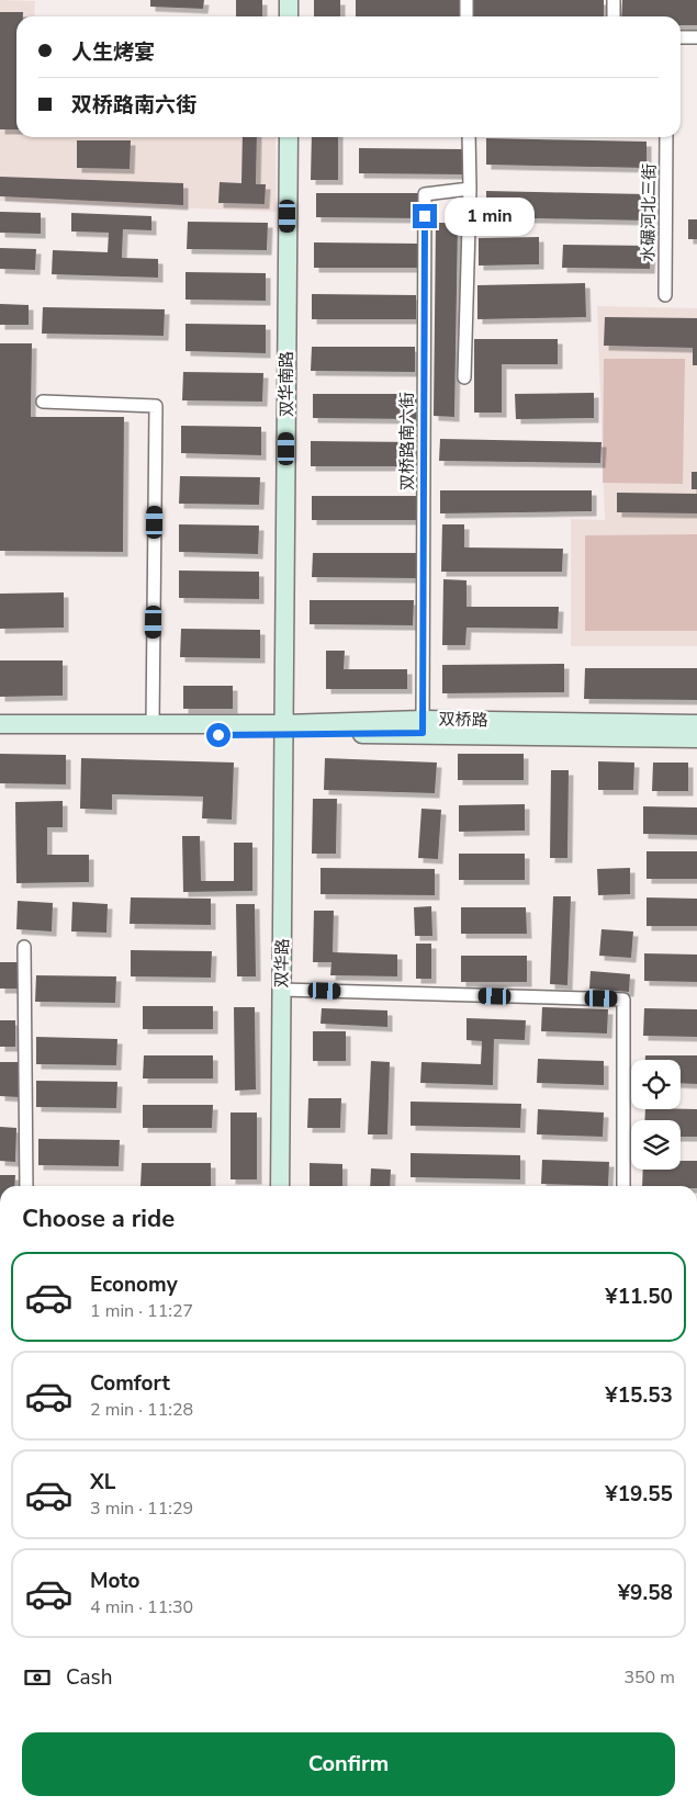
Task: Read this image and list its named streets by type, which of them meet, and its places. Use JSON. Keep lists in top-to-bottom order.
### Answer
{
  "streets": {
    "main road": ["双华南路", "双桥路", "双华路"],
    "street": ["水碾河北三街", "双桥路南六街"]
  },
  "crossings": [
    ["双华南路", "双桥路"],
    ["双华南路", "双华路"],
    ["双桥路南六街", "双桥路"],
    ["双桥路", "双华路"]
  ],
  "page": {
    "banner": ["人生烤宴", "双桥路南六街"],
    "bubble": "1 min",
    "heading": "Choose a ride",
    "list": [
      {
        "name": "Economy",
        "note": "1 min · 11:27",
        "value": "¥11.50"
      },
      {
        "name": "Comfort",
        "note": "2 min · 11:28",
        "value": "¥15.53"
      },
      {
        "name": "XL",
        "note": "3 min · 11:29",
        "value": "¥19.55"
      },
      {
        "name": "Moto",
        "note": "4 min · 11:30",
        "value": "¥9.58"
      }
    ],
    "pay": ["Cash", "350 m"],
    "buttons": "Confirm"
  }
}
